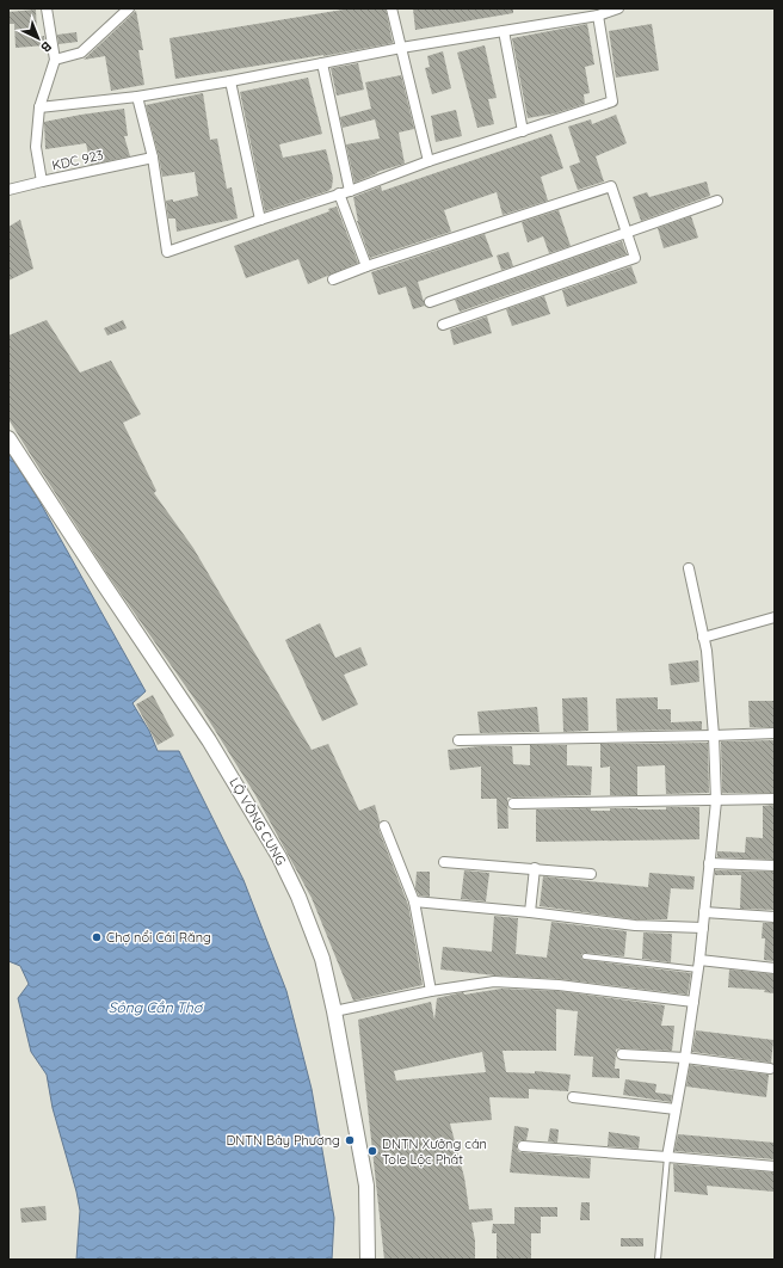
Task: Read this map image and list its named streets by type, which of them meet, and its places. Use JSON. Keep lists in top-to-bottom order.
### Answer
{
  "streets": {
    "main road": ["LỘ VÒNG CUNG"],
    "street": ["KDC 923"]
  },
  "water": ["Sông Cần Thơ"],
  "places": ["Chợ nổi Cái Răng", "DNTN Bảy Phương", "DNTN Xưởng cán Tole Lộc Phát"],
  "north": "bottom right"
}
